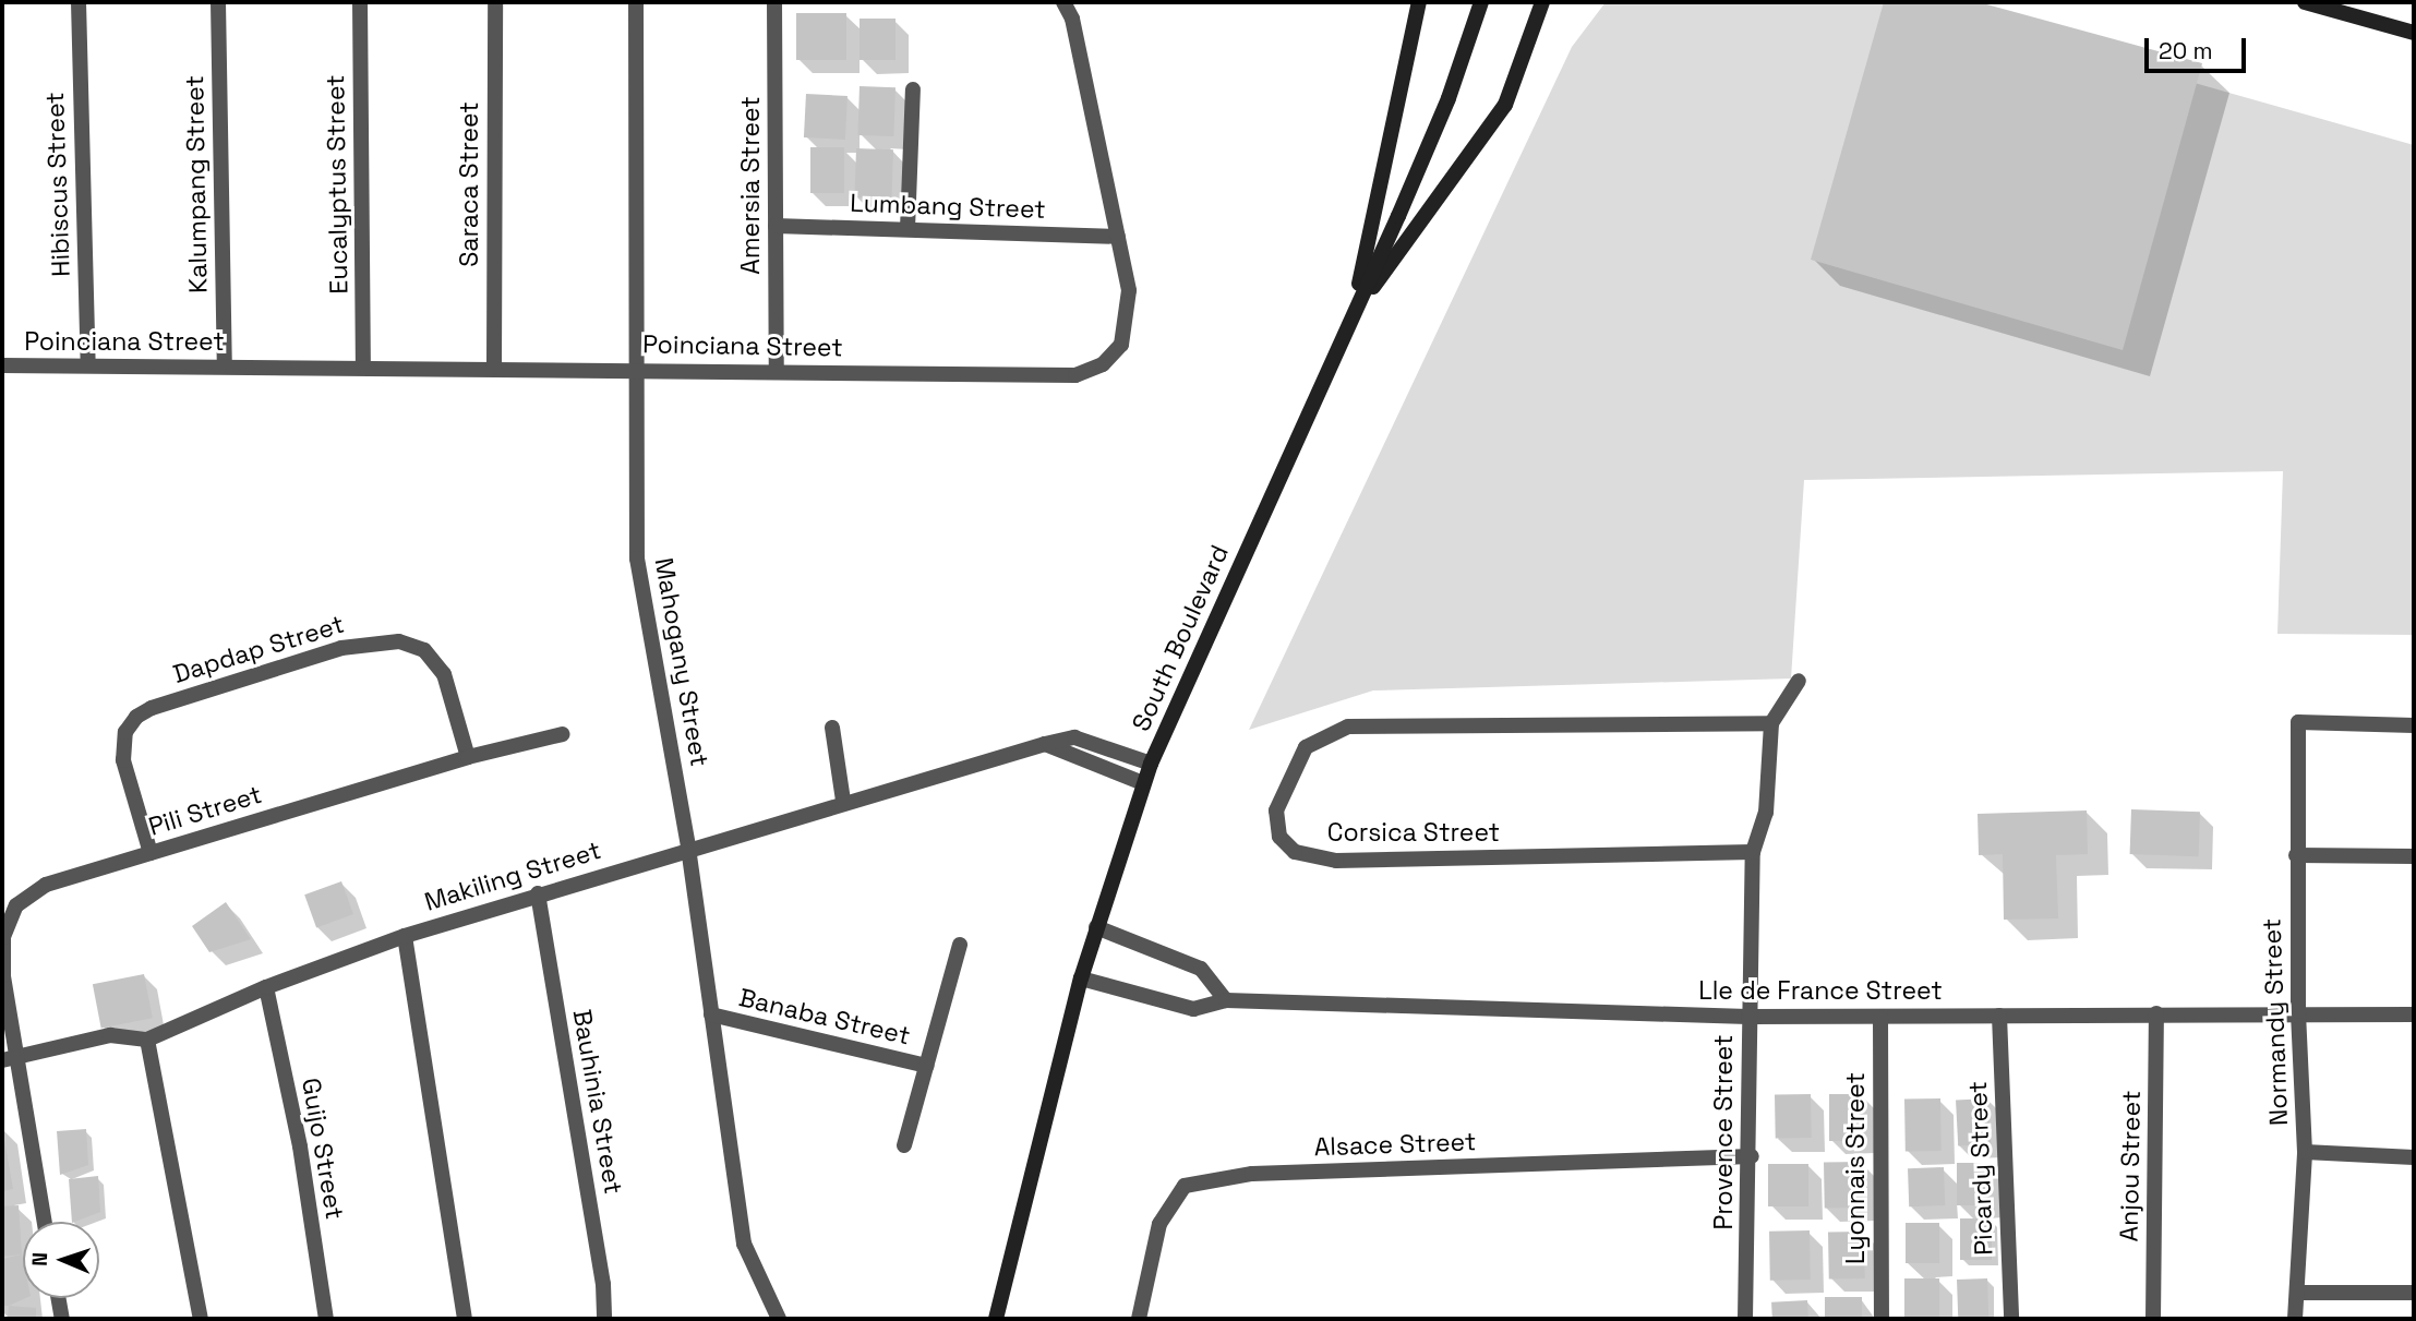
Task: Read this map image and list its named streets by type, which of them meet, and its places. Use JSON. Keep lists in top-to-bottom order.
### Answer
{
  "streets": {
    "main road": ["South Boulevard"],
    "street": [
      "Hibiscus Street",
      "Kalumpang Street",
      "Eucalyptus Street",
      "Saraca Street",
      "Amersia Street",
      "Lumbang Street",
      "Poinciana Street",
      "Dapdap Street",
      "Mahogany Street",
      "Pili Street",
      "Corsica Street",
      "Makiling Street",
      "Lle de France Street",
      "Banaba Street",
      "Normandy Street",
      "Bauhinia Street",
      "Provence Street",
      "Alsace Street",
      "Guijo Street",
      "Anjou Street",
      "Lyonnais Street",
      "Picardy Street"
    ]
  },
  "crossings": [
    ["Hibiscus Street", "Poinciana Street"],
    ["Kalumpang Street", "Poinciana Street"],
    ["Eucalyptus Street", "Poinciana Street"],
    ["Saraca Street", "Poinciana Street"],
    ["Amersia Street", "Lumbang Street"],
    ["Amersia Street", "Poinciana Street"],
    ["Lumbang Street", "Poinciana Street"],
    ["Poinciana Street", "Mahogany Street"],
    ["South Boulevard", "Makiling Street"],
    ["South Boulevard", "Lle de France Street"],
    ["Dapdap Street", "Pili Street"],
    ["Mahogany Street", "Makiling Street"],
    ["Mahogany Street", "Banaba Street"],
    ["Corsica Street", "Provence Street"],
    ["Makiling Street", "Bauhinia Street"],
    ["Makiling Street", "Guijo Street"],
    ["Lle de France Street", "Normandy Street"],
    ["Lle de France Street", "Provence Street"],
    ["Lle de France Street", "Anjou Street"],
    ["Lle de France Street", "Lyonnais Street"],
    ["Lle de France Street", "Picardy Street"],
    ["Provence Street", "Alsace Street"]
  ],
  "scale_bar": "20 m",
  "north": "left"
}
